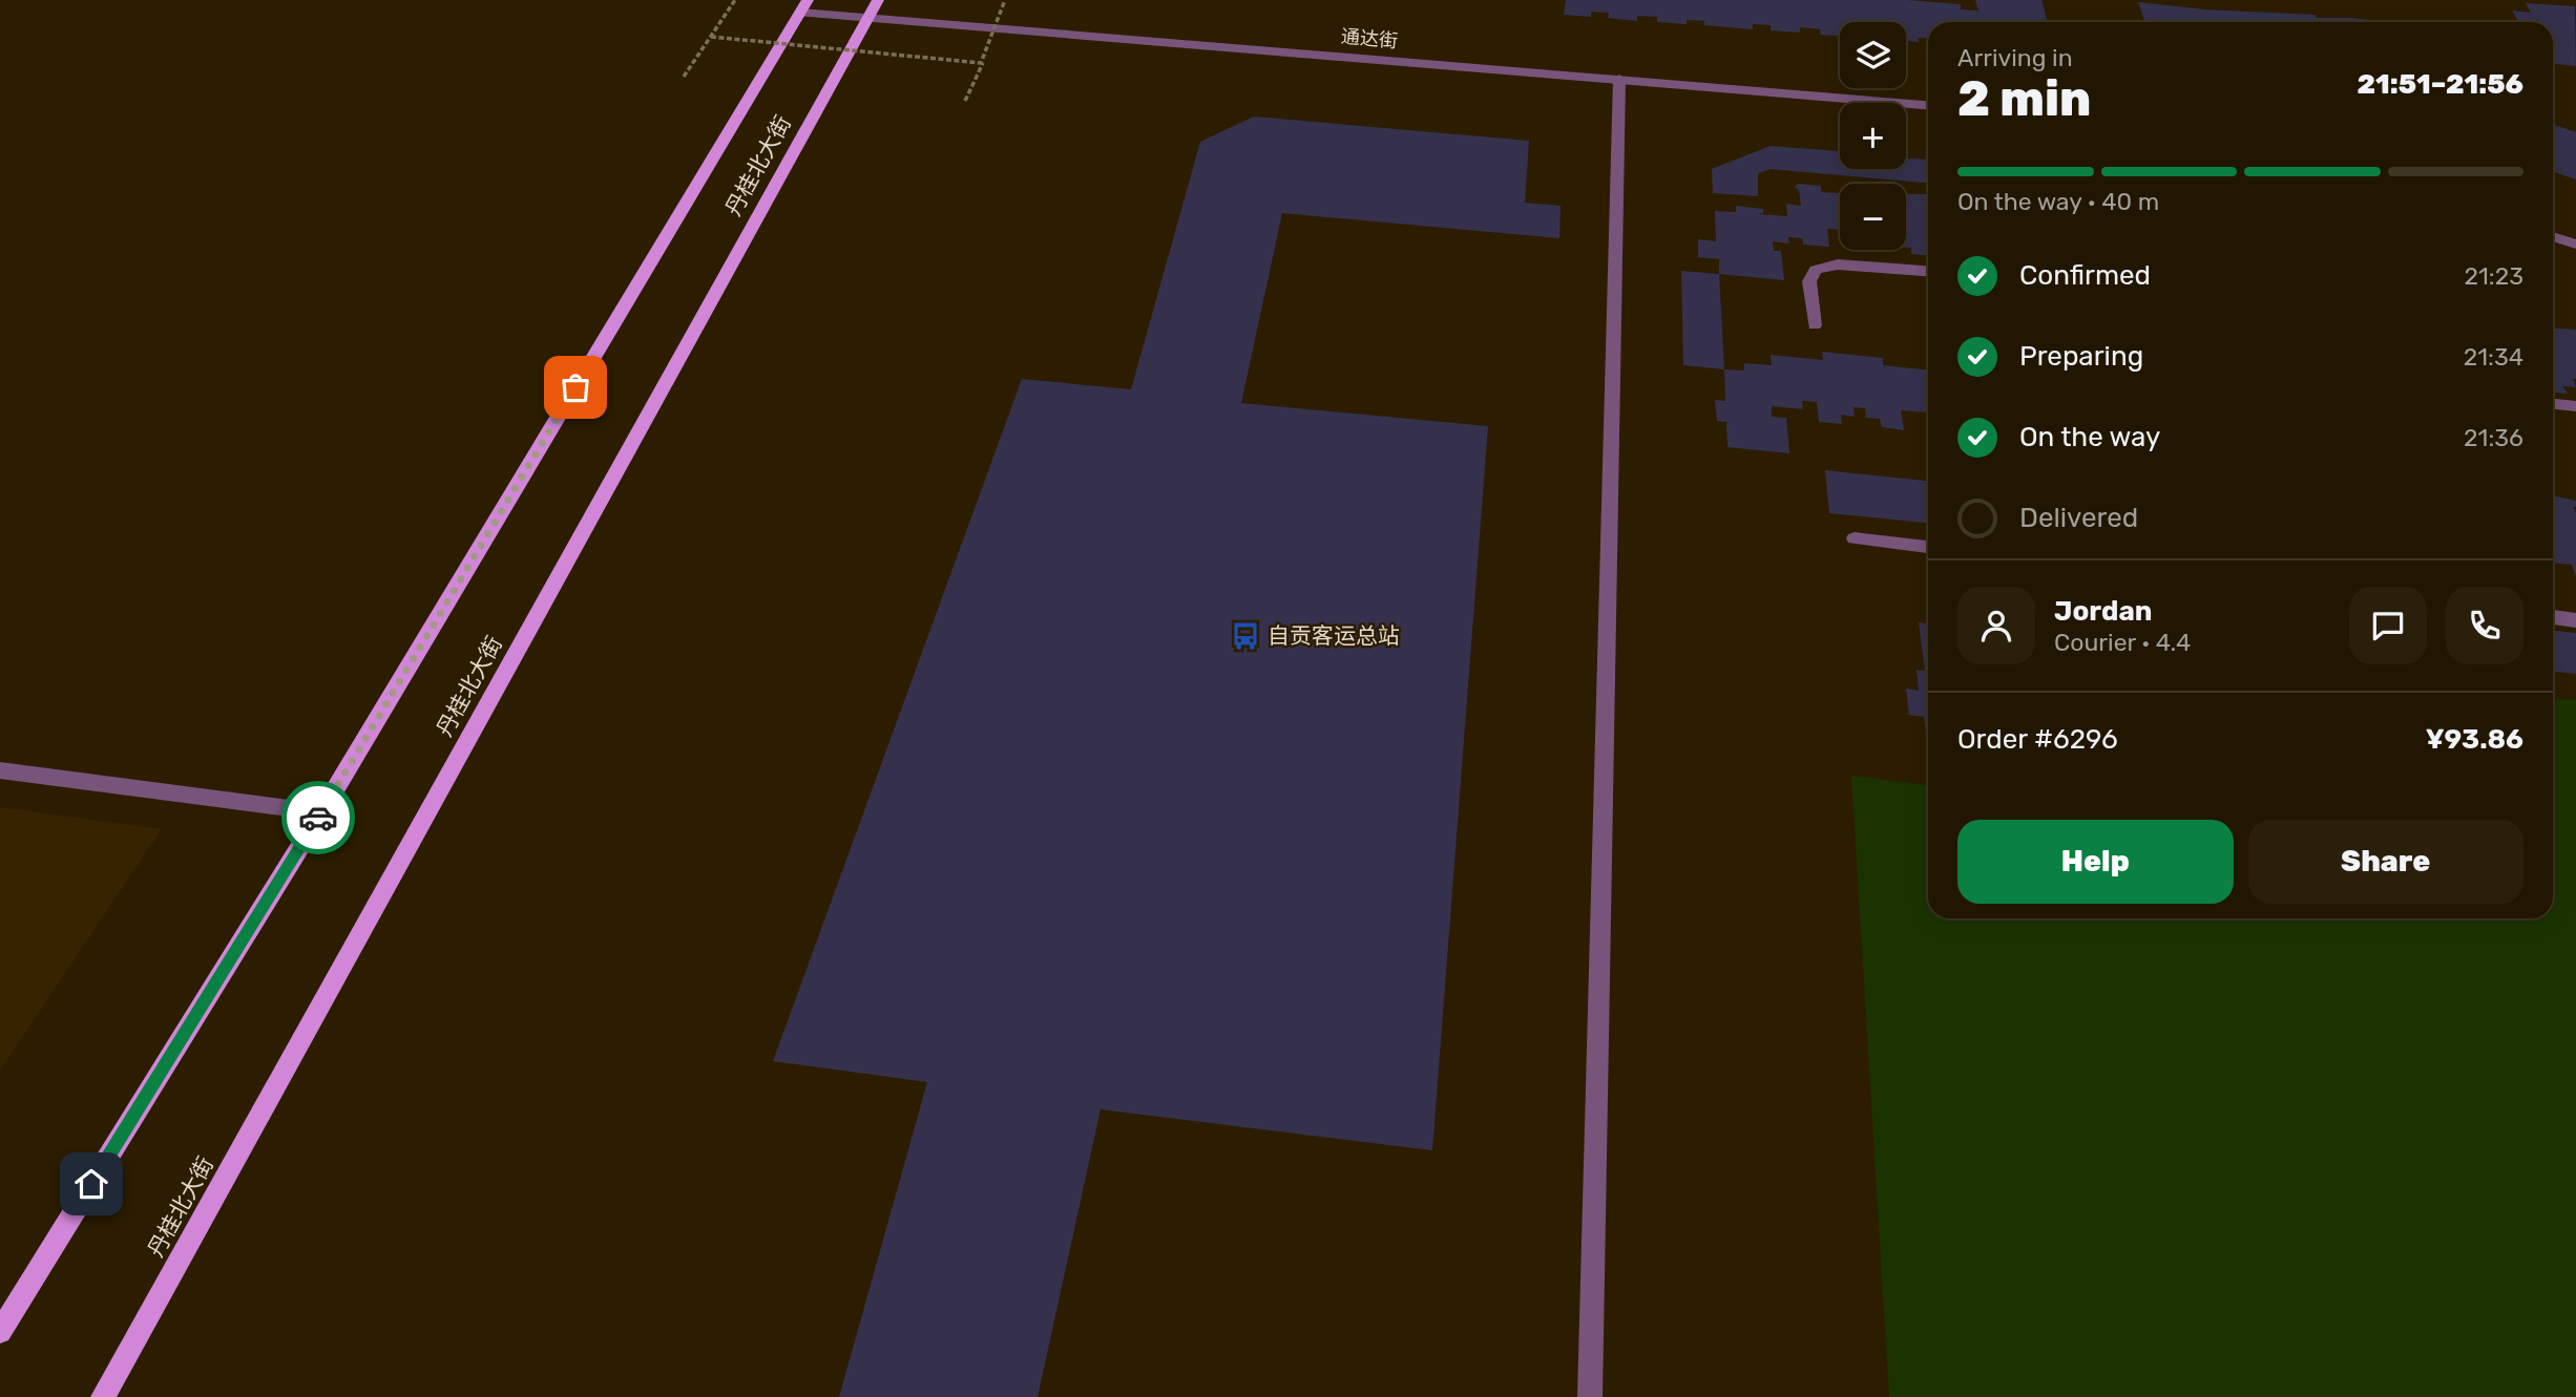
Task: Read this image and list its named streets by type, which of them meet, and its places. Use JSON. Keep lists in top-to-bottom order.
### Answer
{
  "streets": {
    "main road": ["丹桂北大街"],
    "street": ["通达街"]
  },
  "crossings": [
    ["通达街", "丹桂北大街"]
  ],
  "places": {
    "bus stop": ["自贡客运总站"]
  },
  "page": {
    "map_buttons": ["+", "−"],
    "heading": ["2 min", "Arriving in", "21:51–21:56"],
    "panel": [
      "Jordan",
      "Courier · 4.4",
      "Order #6296",
      "¥93.86"
    ],
    "bar": "On the way · 40 m",
    "list": [
      ["Confirmed", "21:23"],
      ["Preparing", "21:34"],
      ["On the way", "21:36"],
      "Delivered"
    ],
    "buttons": ["Help", "Share"]
  }
}
